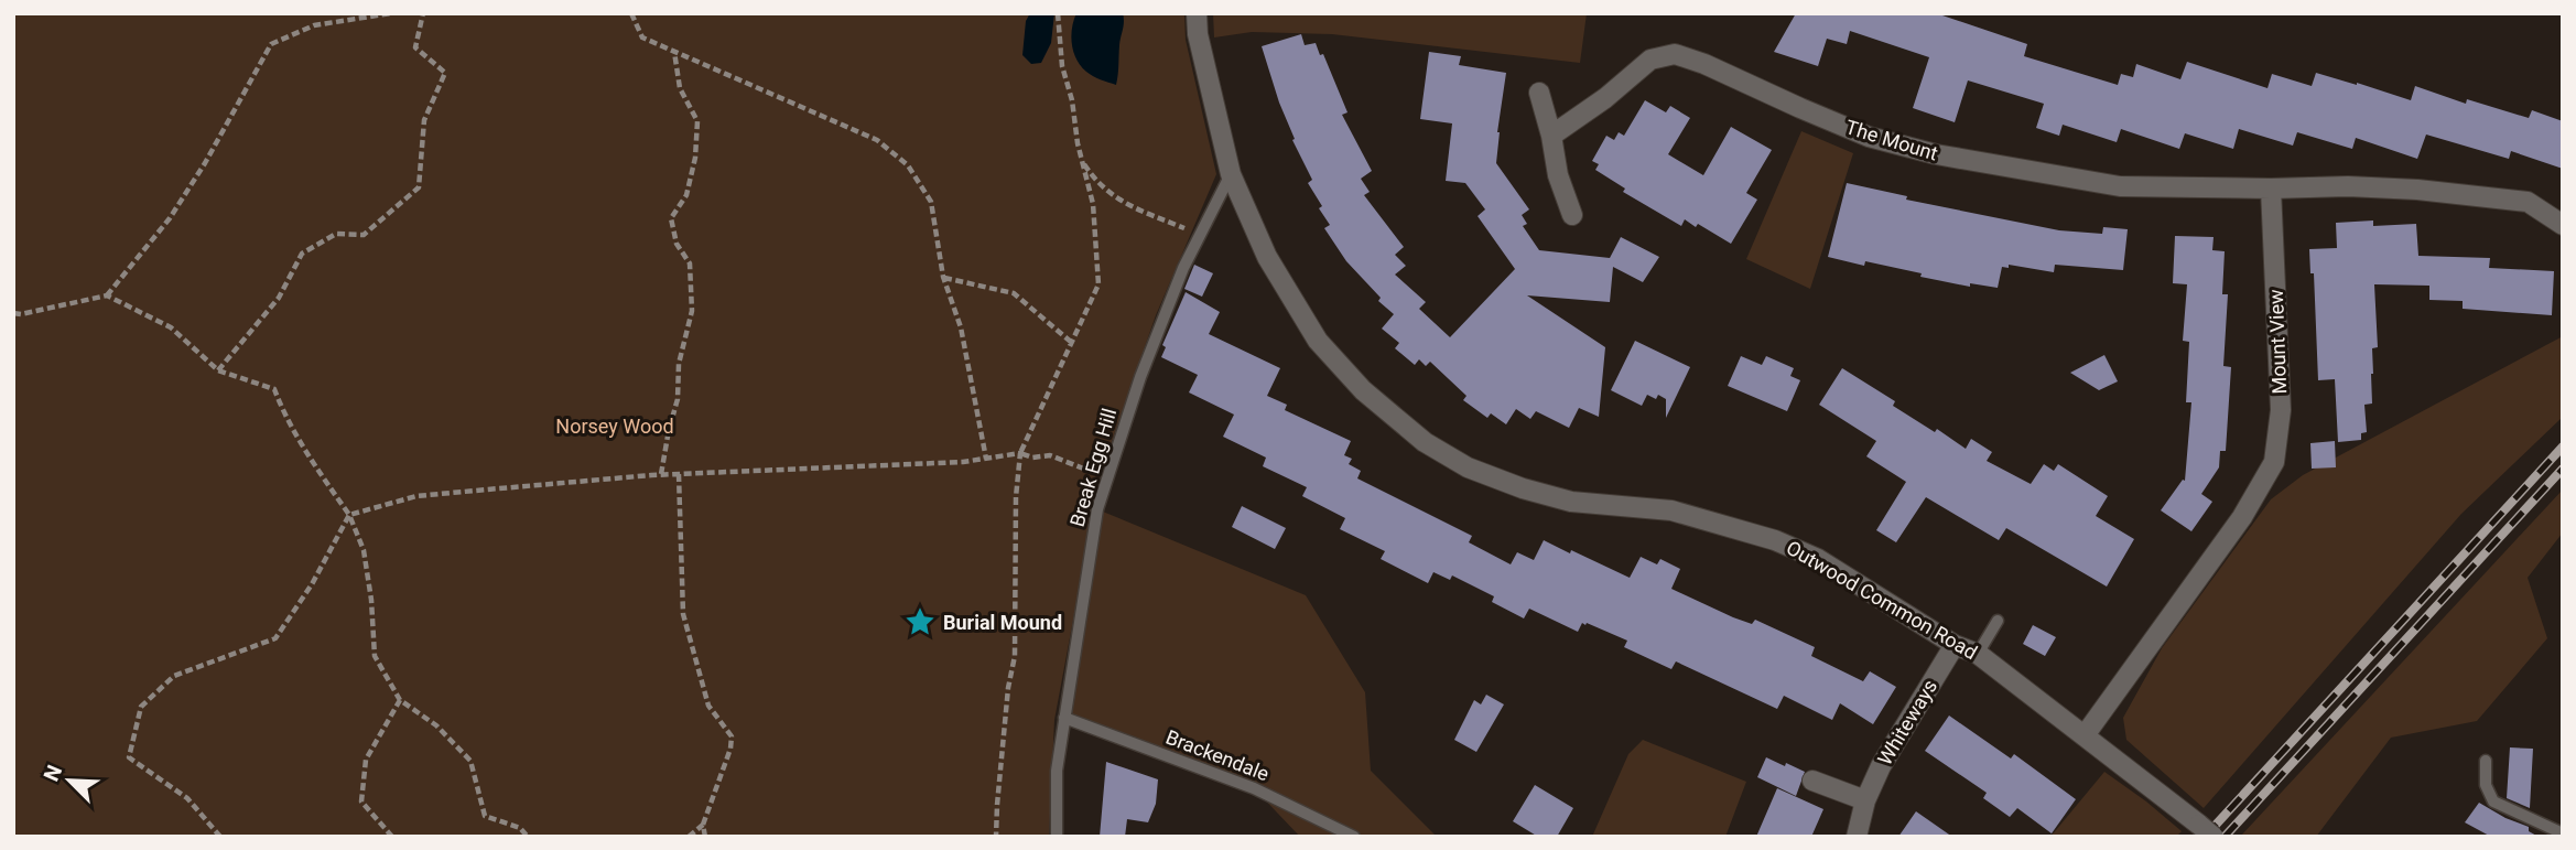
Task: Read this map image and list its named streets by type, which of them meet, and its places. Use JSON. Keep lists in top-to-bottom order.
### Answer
{
  "streets": {
    "street": [
      "The Mount",
      "Mount View",
      "Outwood Common Road",
      "Whiteways"
    ],
    "lane": ["Break Egg Hill", "Brackendale"]
  },
  "crossings": [
    ["The Mount", "Mount View"],
    ["Mount View", "Outwood Common Road"],
    ["Break Egg Hill", "Outwood Common Road"],
    ["Break Egg Hill", "Brackendale"],
    ["Outwood Common Road", "Whiteways"]
  ],
  "parks": ["Norsey Wood"],
  "places": {
    "place": ["Burial Mound"]
  },
  "north": "top left"
}
